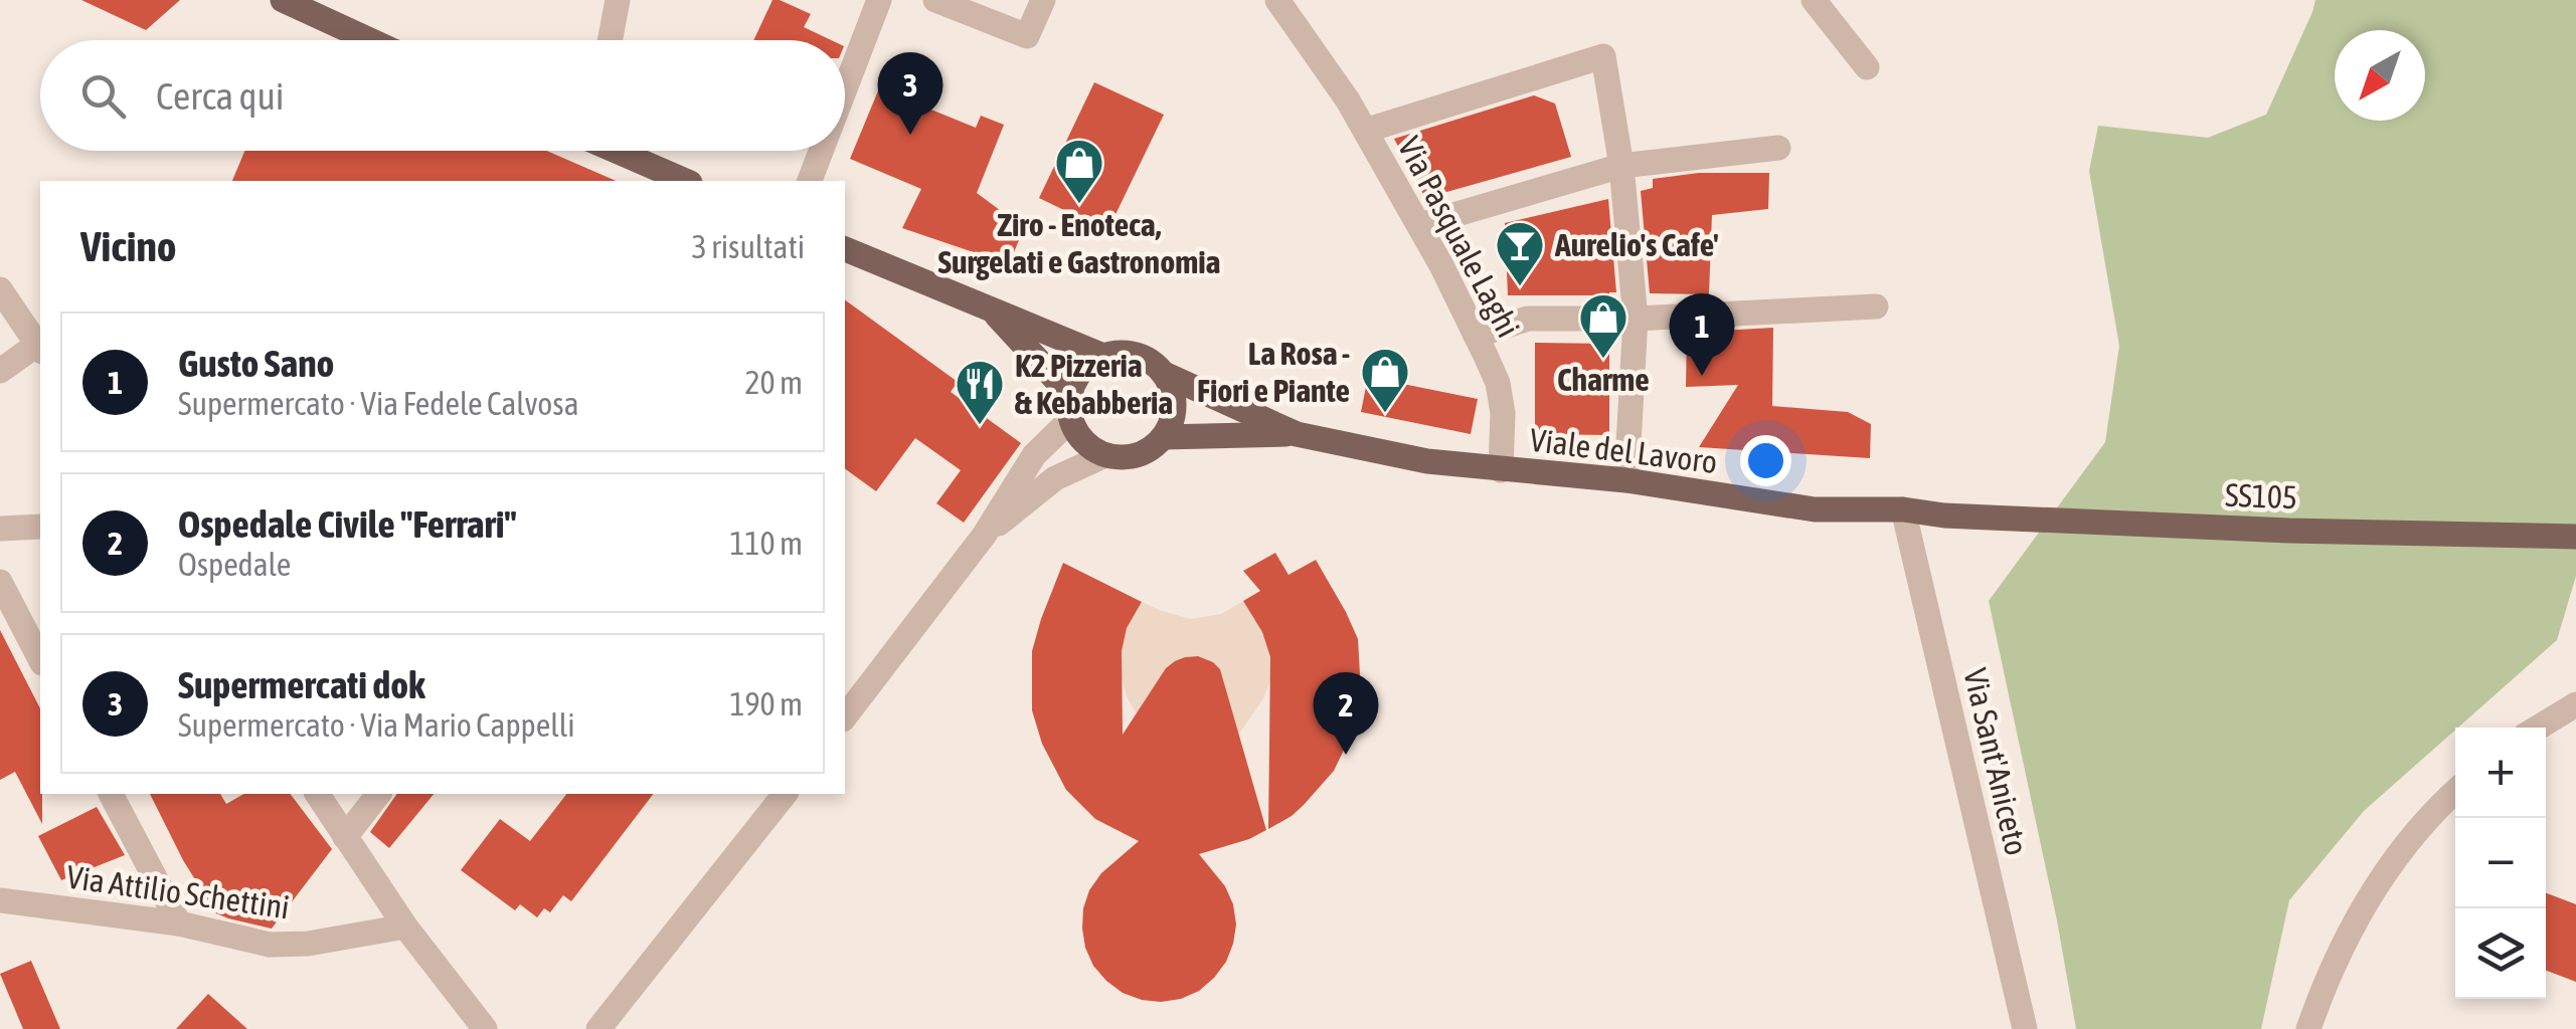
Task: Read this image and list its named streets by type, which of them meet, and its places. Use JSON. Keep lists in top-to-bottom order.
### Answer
{
  "streets": {
    "main road": ["Viale del Lavoro", "SS105"],
    "street": ["Via Pasquale Laghi", "Via Sant'Aniceto", "Via Attilio Schettini"]
  },
  "crossings": [
    ["Via Pasquale Laghi", "Viale del Lavoro"],
    ["Viale del Lavoro", "SS105"],
    ["Viale del Lavoro", "Via Sant'Aniceto"]
  ],
  "places": {
    "shop": ["Ziro - Enoteca, Surgelati e Gastronomia", "Charme", "La Rosa - Fiori e Piante"],
    "bar": ["Aurelio's Cafe'"],
    "restaurant": ["K2 Pizzeria & Kebabberia"]
  },
  "north": "bottom left",
  "page": {
    "search": "Cerca qui",
    "pins": ["3", "1", "2"],
    "heading": ["Vicino", "3 risultati"],
    "list": [
      {
        "mark": "1",
        "name": "Gusto Sano",
        "note": "Supermercato · Via Fedele Calvosa",
        "value": "20 m"
      },
      {
        "mark": "2",
        "name": "Ospedale Civile \"Ferrari\"",
        "note": "Ospedale",
        "value": "110 m"
      },
      {
        "mark": "3",
        "name": "Supermercati dok",
        "note": "Supermercato · Via Mario Cappelli",
        "value": "190 m"
      }
    ],
    "map_buttons": ["+", "−"]
  }
}
